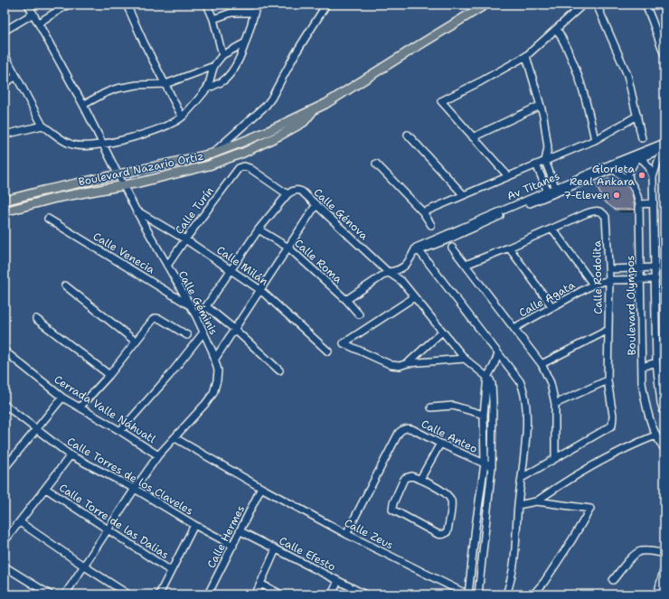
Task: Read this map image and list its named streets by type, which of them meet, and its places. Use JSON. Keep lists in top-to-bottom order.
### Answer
{
  "streets": {
    "main road": ["Boulevard Nazario Ortiz"],
    "street": [
      "Av Titanes",
      "Calle Turín",
      "Calle Génova",
      "Calle Venecia",
      "Calle Roma",
      "Calle Milán",
      "Calle Rodolita",
      "Calle Agata",
      "Calle Géminis",
      "Boulevard Olympos",
      "Cerrada Valle Náhuatl",
      "Calle Anteo",
      "Calle Torres de los Claveles",
      "Calle Torre de las Dalias",
      "Calle Zeus",
      "Calle Hermes",
      "Calle Efesto"
    ]
  },
  "crossings": [
    ["Boulevard Nazario Ortiz", "Calle Géminis"],
    ["Av Titanes", "Boulevard Olympos"],
    ["Calle Turín", "Calle Génova"],
    ["Calle Turín", "Calle Milán"],
    ["Calle Turín", "Calle Géminis"],
    ["Calle Venecia", "Calle Géminis"],
    ["Calle Milán", "Calle Géminis"],
    ["Calle Rodolita", "Calle Agata"],
    ["Calle Agata", "Boulevard Olympos"],
    ["Calle Géminis", "Cerrada Valle Náhuatl"],
    ["Calle Géminis", "Calle Torres de los Claveles"],
    ["Calle Géminis", "Calle Torre de las Dalias"],
    ["Calle Géminis", "Calle Zeus"],
    ["Calle Anteo", "Calle Zeus"],
    ["Calle Torres de los Claveles", "Calle Hermes"],
    ["Calle Zeus", "Calle Hermes"],
    ["Calle Hermes", "Calle Efesto"]
  ],
  "places": ["Glorieta Real Ankara", "7-Eleven"]
}
